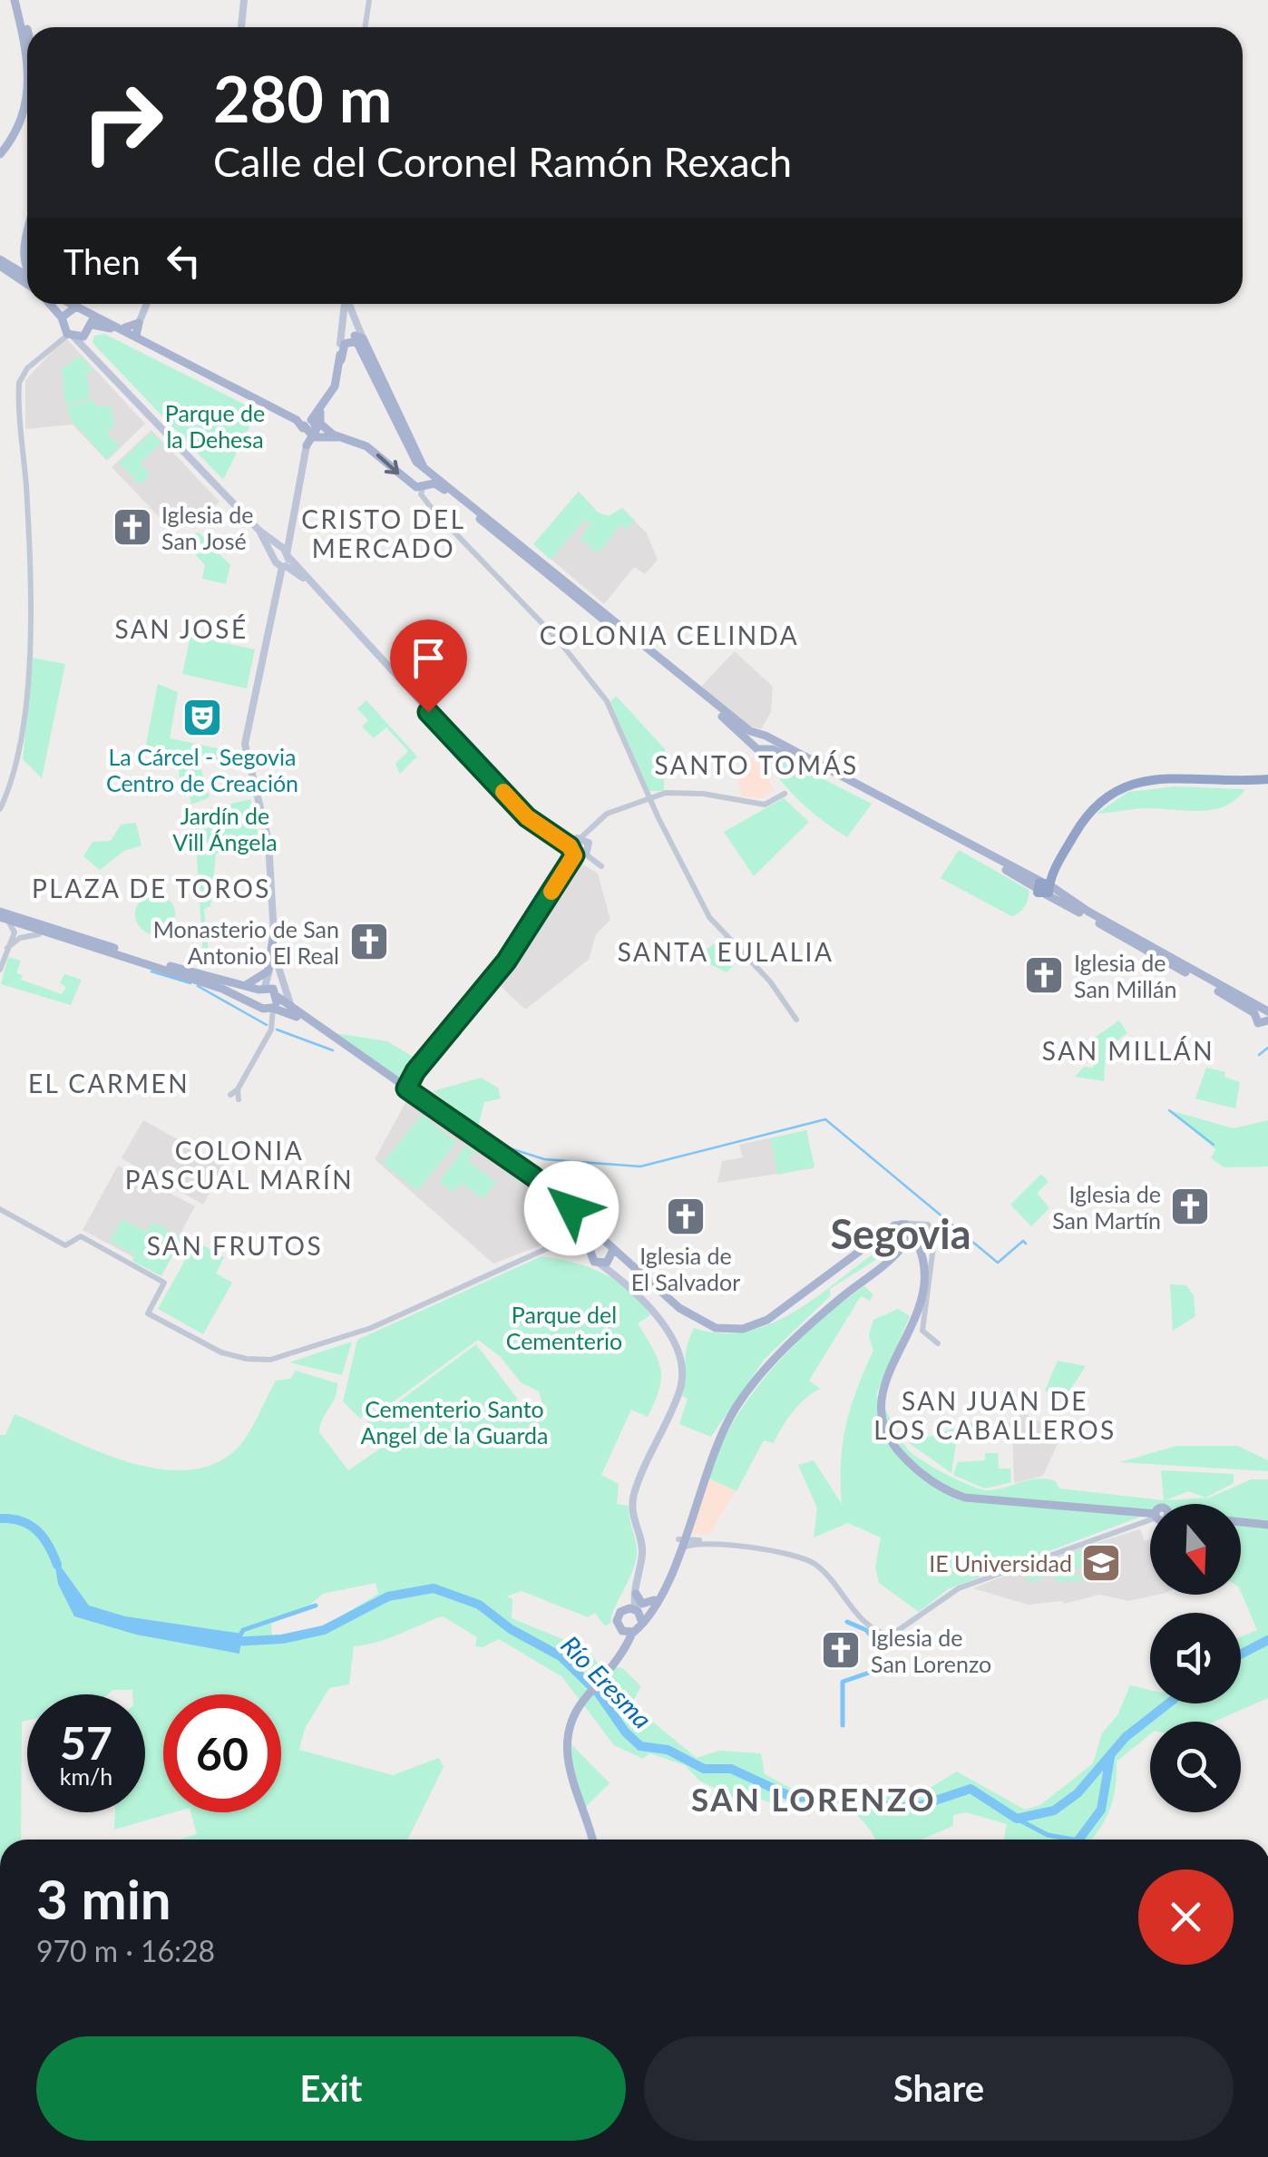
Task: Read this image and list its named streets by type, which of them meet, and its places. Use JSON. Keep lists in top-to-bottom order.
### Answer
{
  "districts": [
    "CRISTO DEL MERCADO",
    "SAN JOSÉ",
    "COLONIA CELINDA",
    "SANTO TOMÁS",
    "PLAZA DE TOROS",
    "SANTA EULALIA",
    "SAN MILLÁN",
    "EL CARMEN",
    "COLONIA PASCUAL MARÍN",
    "Segovia",
    "SAN FRUTOS",
    "SAN JUAN DE LOS CABALLEROS",
    "SAN LORENZO"
  ],
  "water": ["Río Eresma"],
  "parks": [
    "Parque de la Dehesa",
    "Jardín de Vill Ángela",
    "Parque del Cementerio",
    "Cementerio Santo Angel de la Guarda"
  ],
  "places": {
    "church": [
      "Iglesia de San José",
      "Monasterio de San Antonio El Real",
      "Iglesia de San Millán",
      "Iglesia de San Martín",
      "Iglesia de El Salvador",
      "Iglesia de San Lorenzo"
    ],
    "theatre": ["La Cárcel - Segovia Centro de Creación"],
    "school or university": ["IE Universidad"]
  },
  "north": "bottom",
  "page": {
    "turn": ["280 m", "Calle del Coronel Ramón Rexach"],
    "then": "Then",
    "speed": "57 km/h",
    "limit": "60",
    "heading": ["3 min", "970 m · 16:28"],
    "buttons": ["Exit", "Share"]
  }
}
